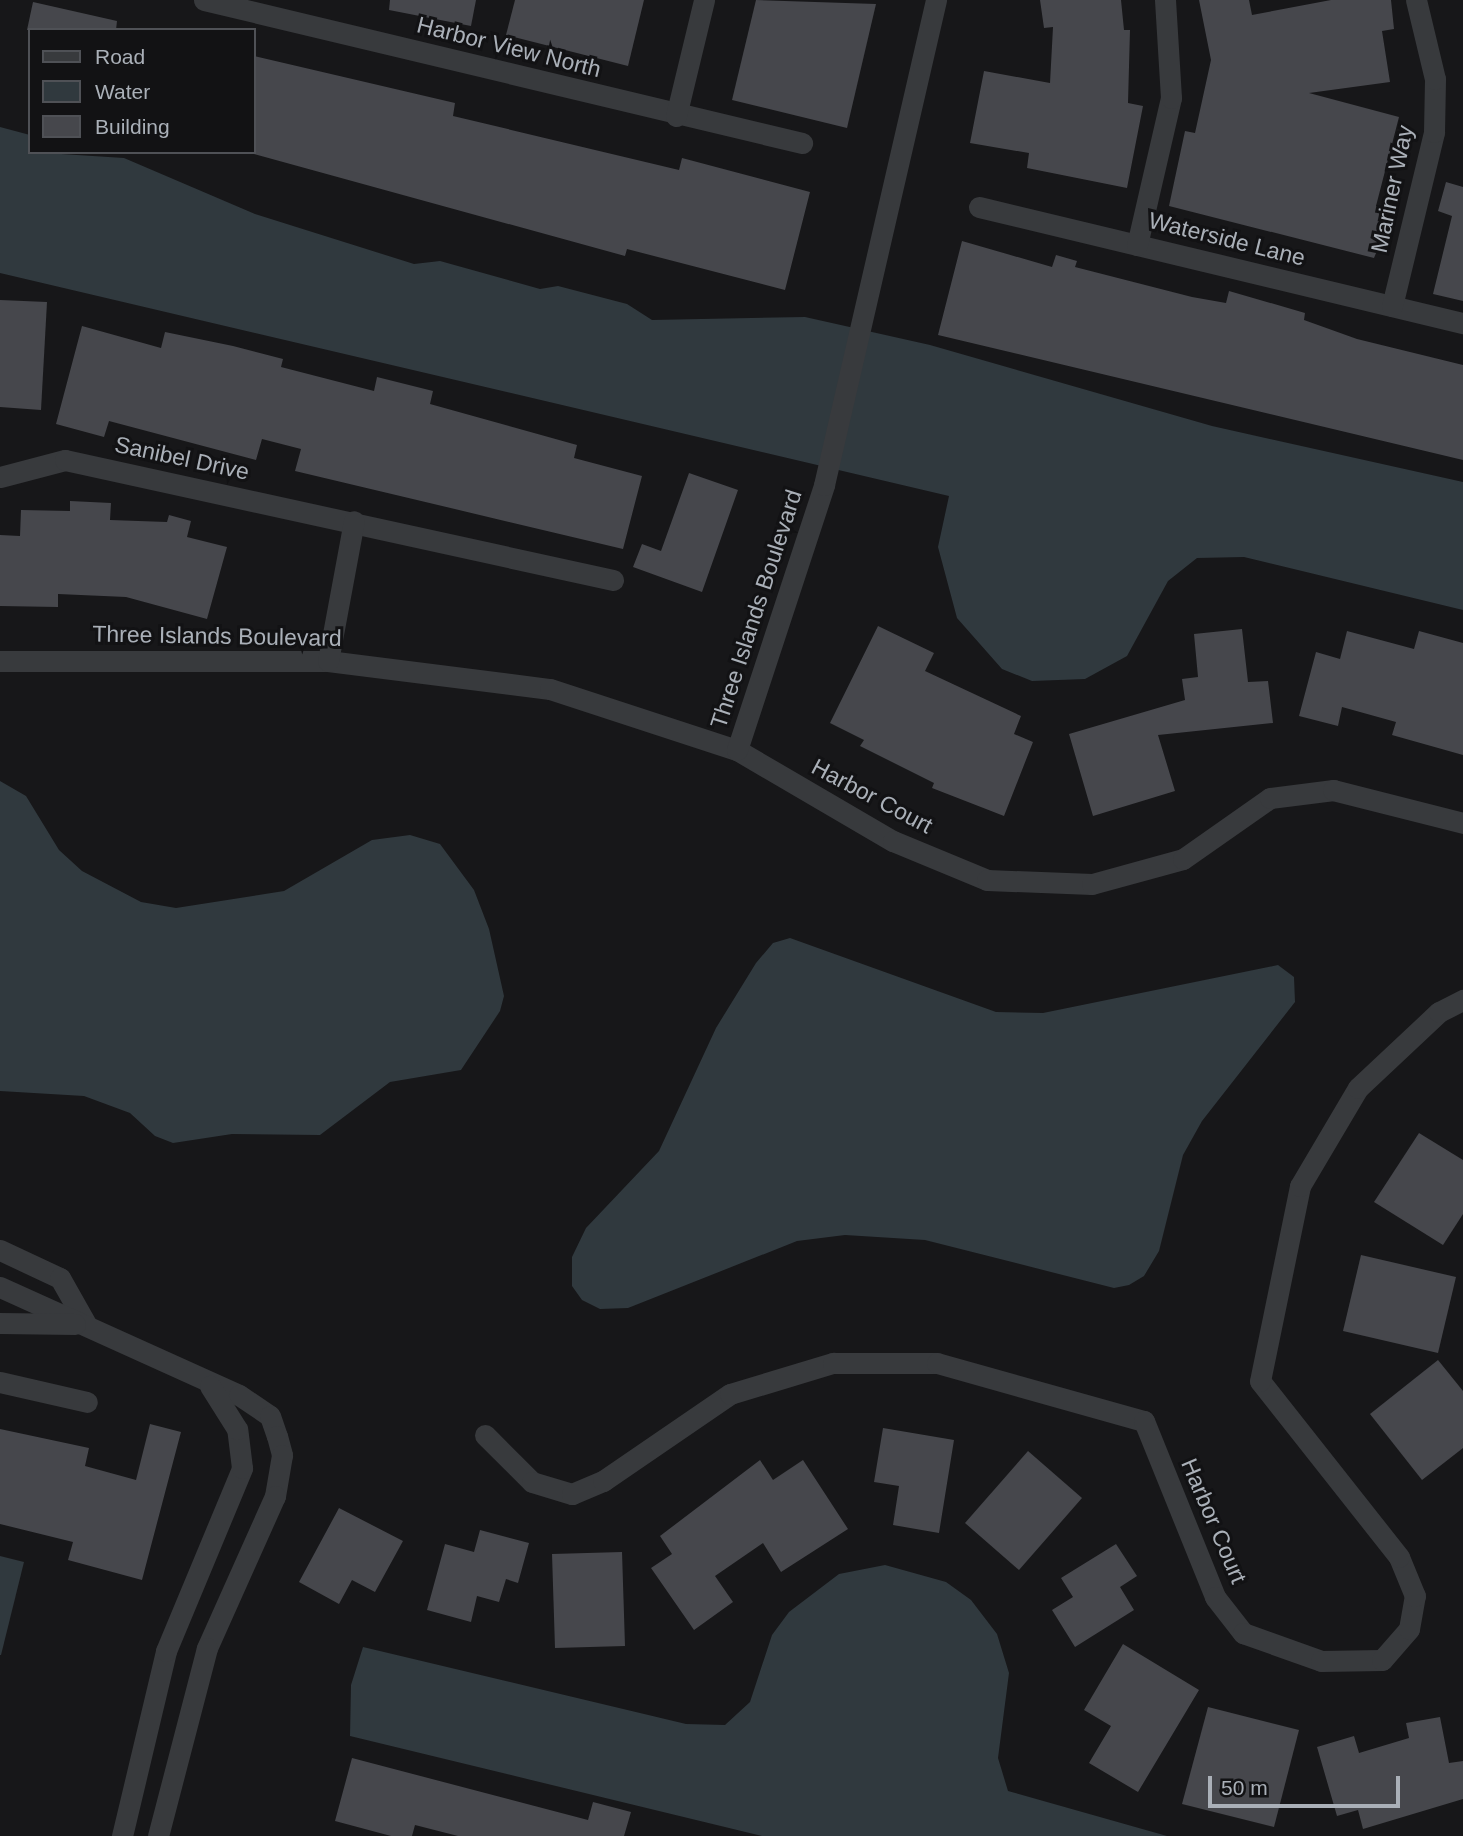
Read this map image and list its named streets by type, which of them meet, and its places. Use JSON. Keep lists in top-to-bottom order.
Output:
{
  "streets": {
    "street": [
      "Harbor View North",
      "Mariner Way",
      "Waterside Lane",
      "Sanibel Drive",
      "Three Islands Boulevard",
      "Harbor Court"
    ]
  },
  "crossings": [
    ["Mariner Way", "Waterside Lane"],
    ["Three Islands Boulevard", "Harbor Court"]
  ],
  "legend": ["Road", "Water", "Building"],
  "scale_bar": "50 m"
}
